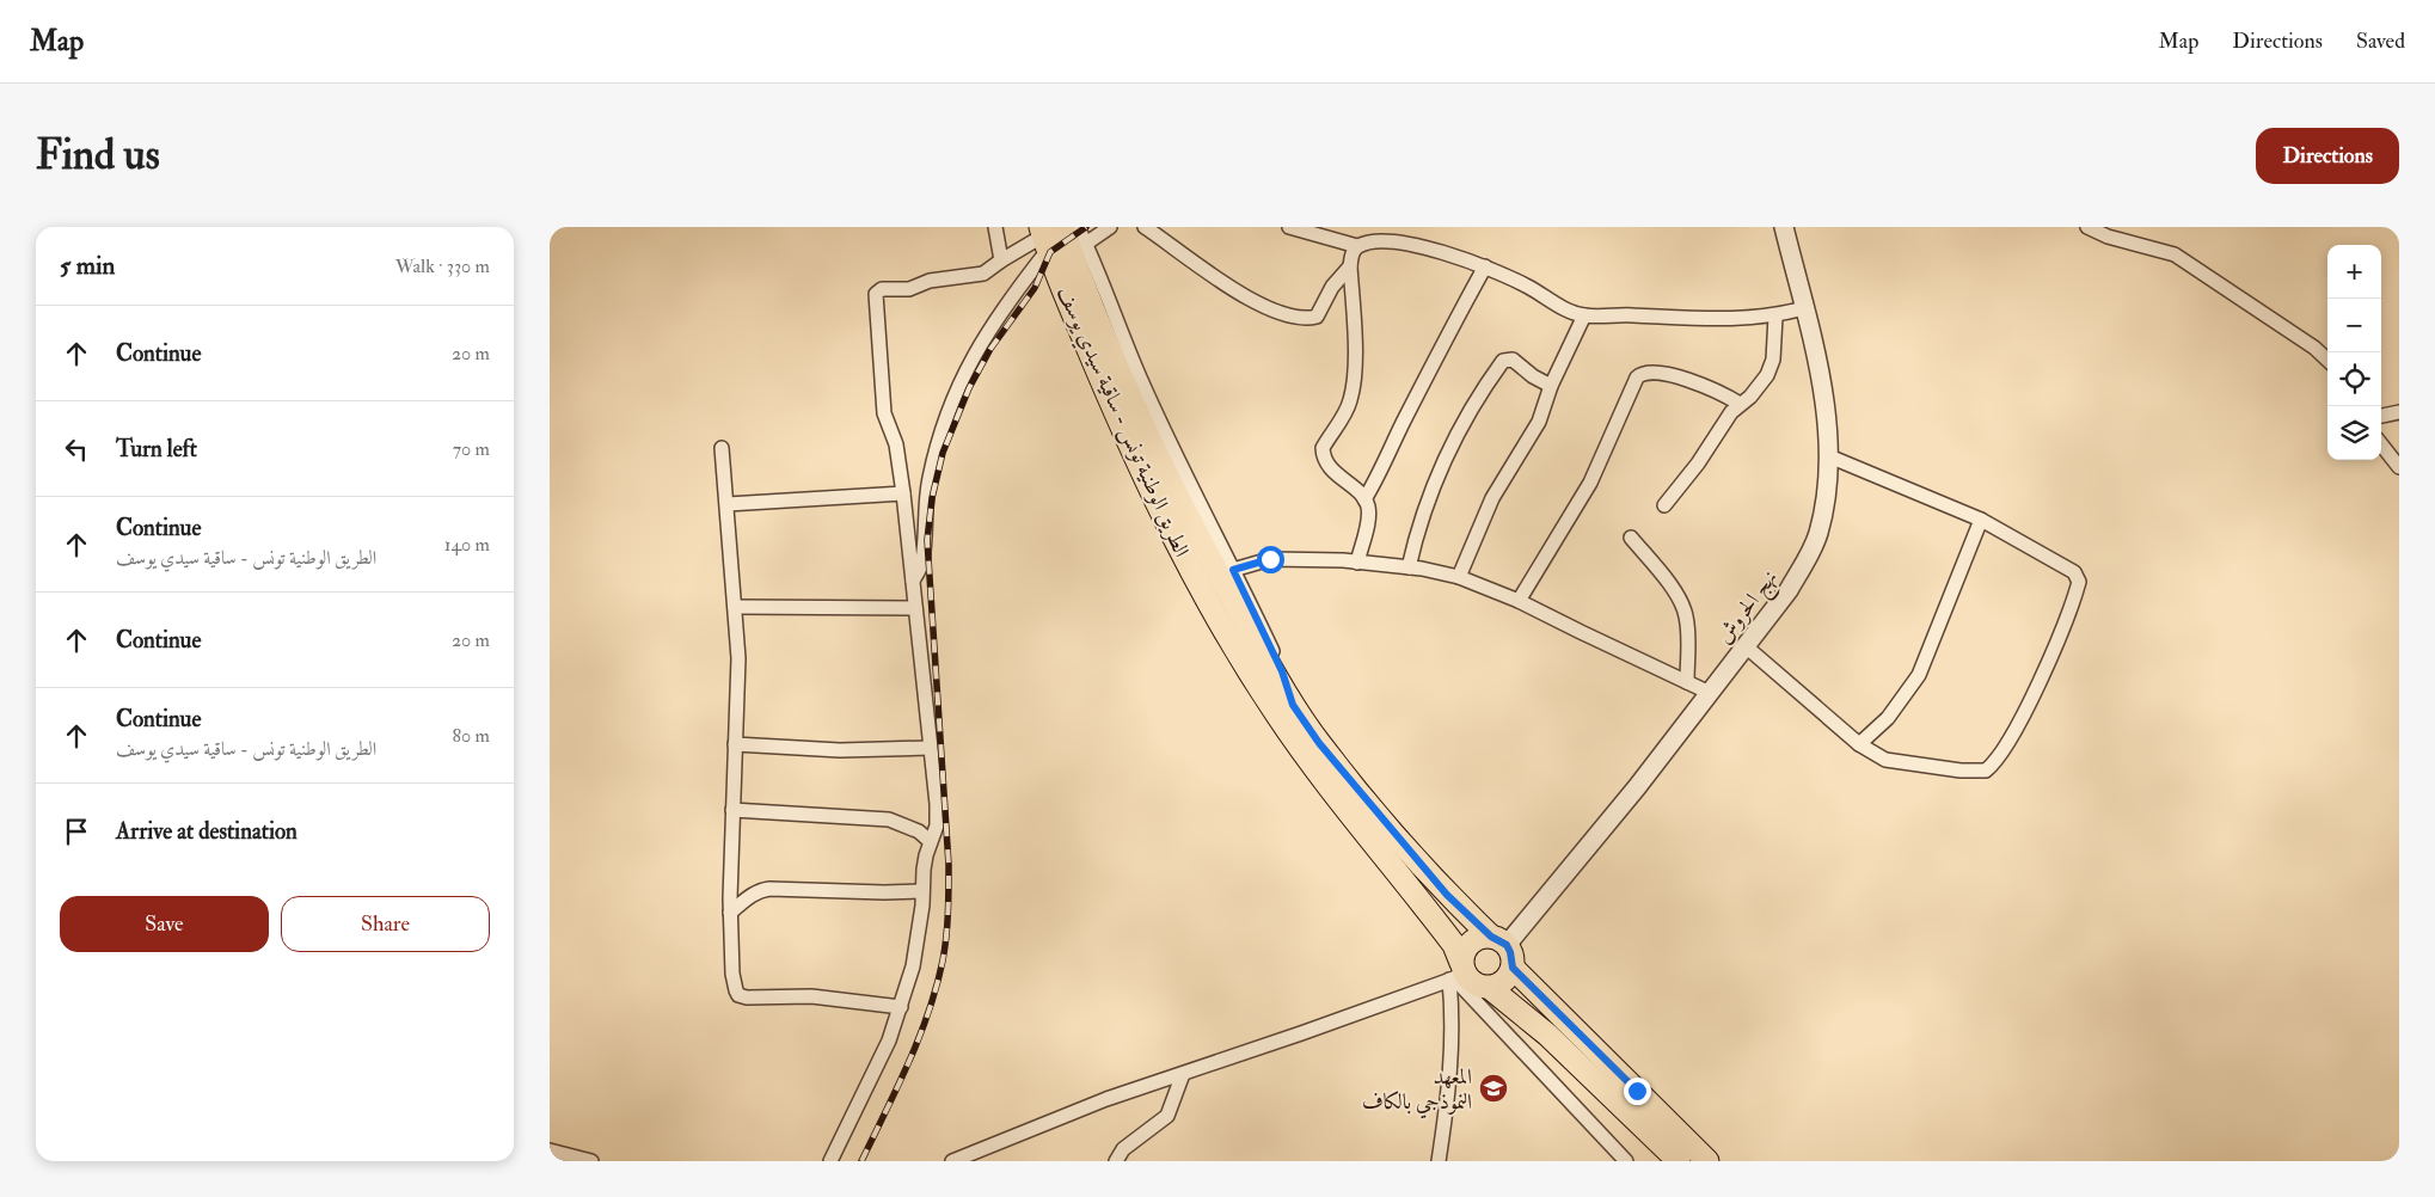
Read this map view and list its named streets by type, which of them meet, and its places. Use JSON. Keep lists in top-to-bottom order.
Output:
{
  "streets": {
    "main road": ["الطريق الوطنية تونس - ساقية سيدي يوسف"],
    "street": ["نهج الحروش"]
  },
  "crossings": [
    ["الطريق الوطنية تونس - ساقية سيدي يوسف", "نهج الحروش"]
  ],
  "places": {
    "school or university": ["المعهد النموذجي بالكاف"]
  },
  "page": {
    "header": "Map",
    "nav": ["Map", "Directions", "Saved"],
    "buttons": [
      "Directions",
      ["Save", "Share"]
    ],
    "title": "Find us",
    "heading": ["5 min", "Walk · 330 m"],
    "map_buttons": ["+", "−"],
    "list": [
      ["Continue", "20 m"],
      ["Turn left", "70 m"],
      ["Continue", "الطريق الوطنية تونس - ساقية سيدي يوسف", "140 m"],
      ["Continue", "20 m"],
      ["Continue", "الطريق الوطنية تونس - ساقية سيدي يوسف", "80 m"],
      "Arrive at destination"
    ]
  }
}
